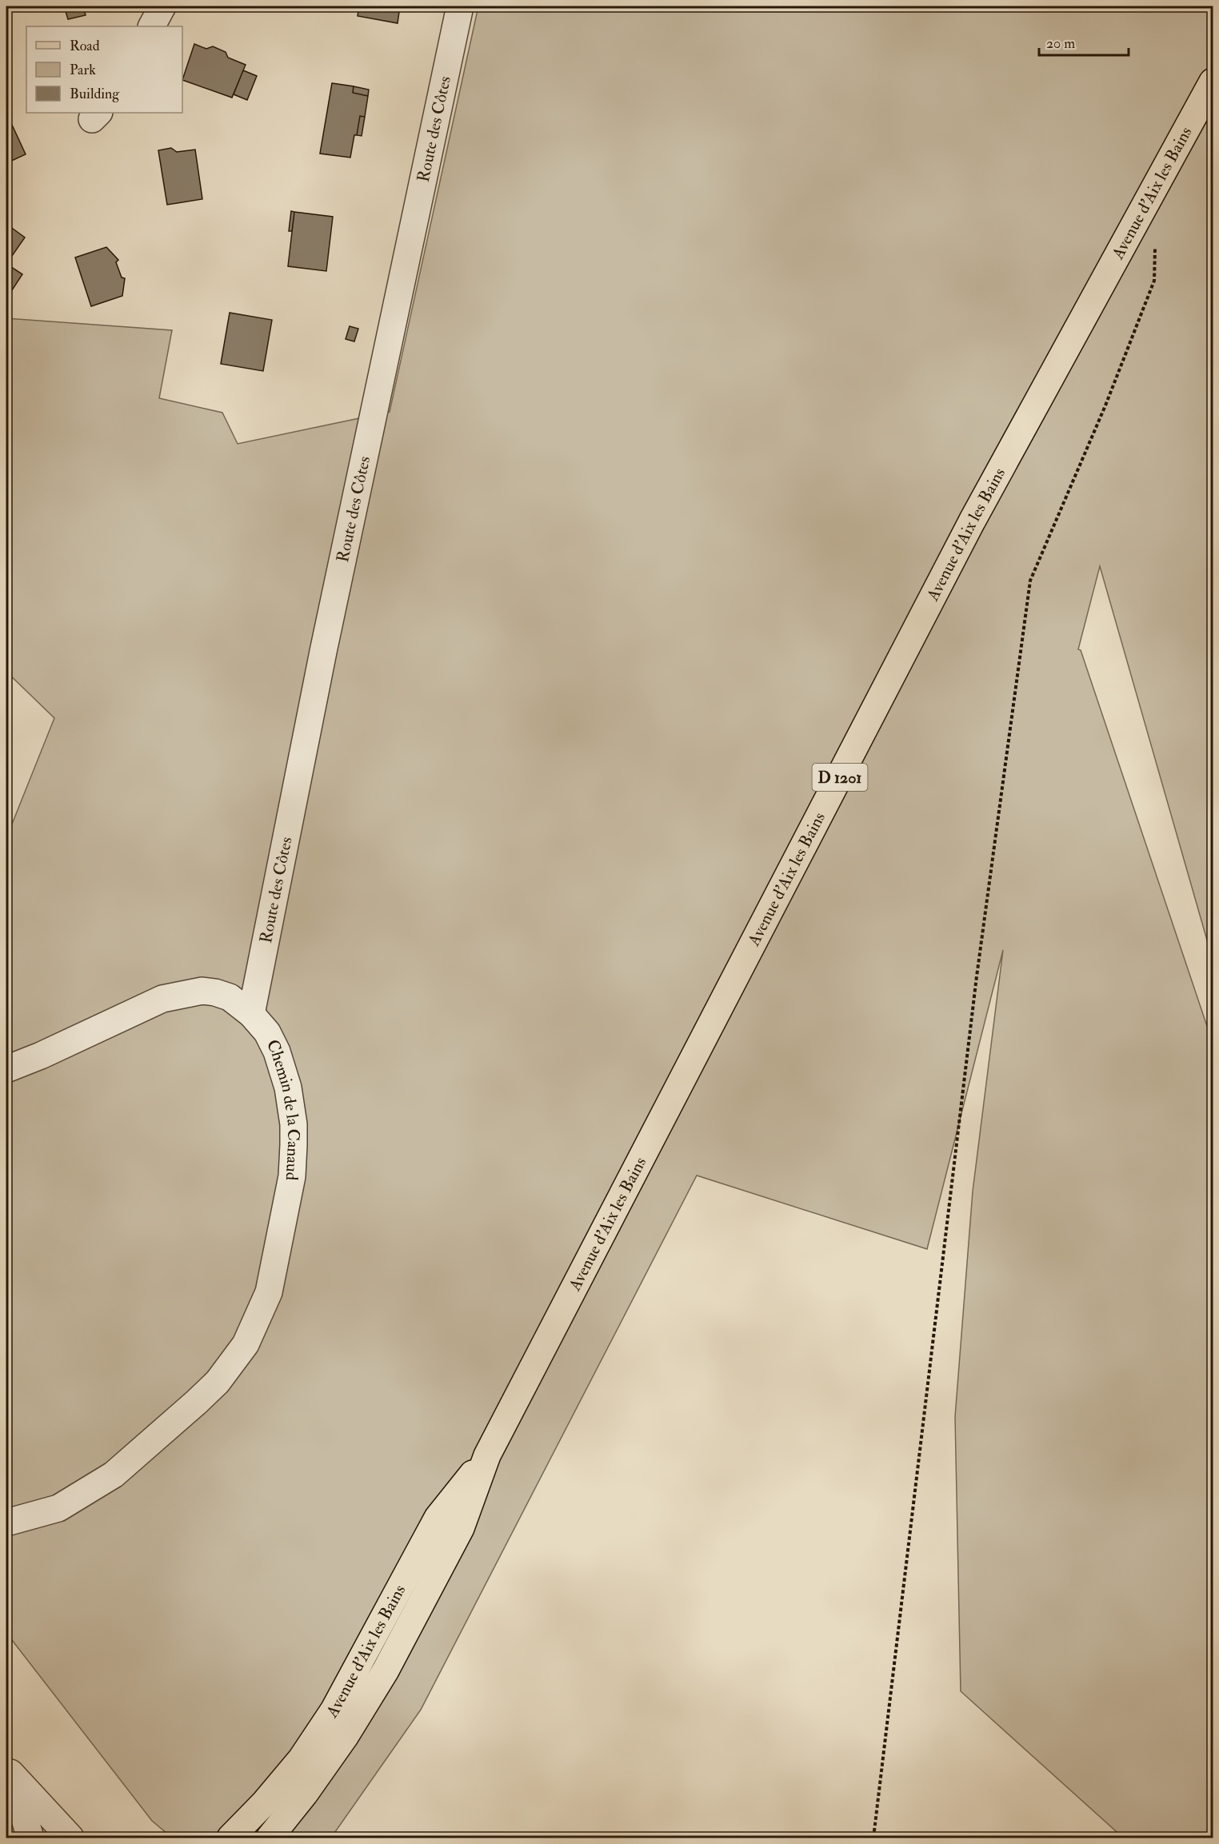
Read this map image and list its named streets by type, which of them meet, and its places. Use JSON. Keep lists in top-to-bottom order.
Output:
{
  "streets": {
    "main road": ["Avenue d'Aix les Bains", "D 1201"],
    "street": ["Route des Côtes", "Chemin de la Canaud"]
  },
  "crossings": [
    ["Route des Côtes", "Chemin de la Canaud"]
  ],
  "legend": ["Road", "Park", "Building"],
  "scale_bar": "20 m"
}
